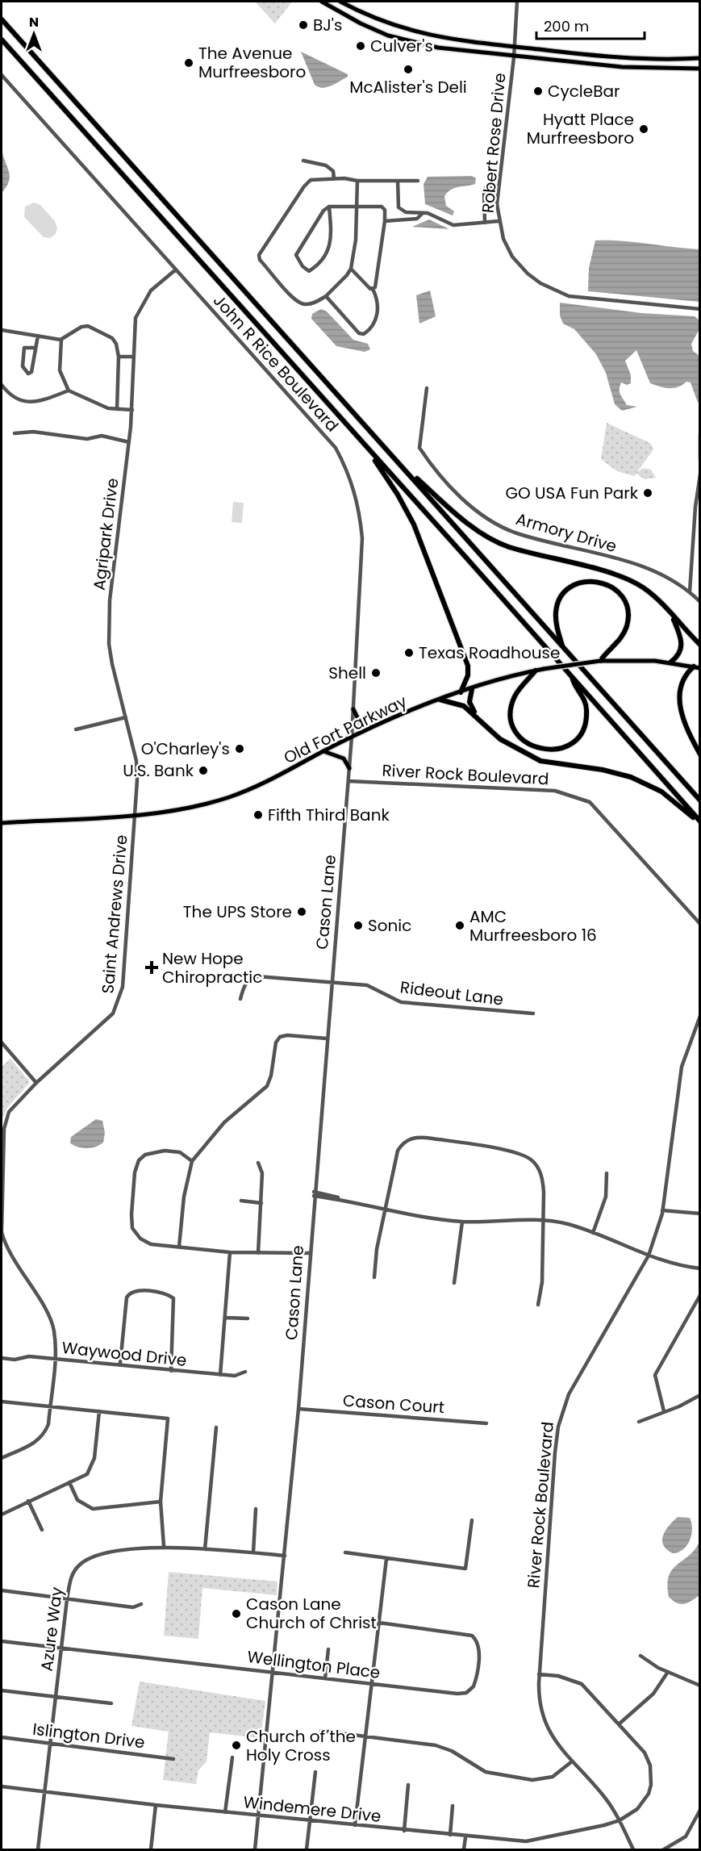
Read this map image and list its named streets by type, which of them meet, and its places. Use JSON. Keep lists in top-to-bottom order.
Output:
{
  "streets": {
    "main road": ["Old Fort Parkway"],
    "street": [
      "Robert Rose Drive",
      "John R Rice Boulevard",
      "Armory Drive",
      "Agripark Drive",
      "River Rock Boulevard",
      "Cason Lane",
      "Saint Andrews Drive",
      "Rideout Lane",
      "Waywood Drive",
      "Cason Court",
      "Azure Way",
      "Wellington Place",
      "Islington Drive",
      "Windemere Drive"
    ]
  },
  "crossings": [
    ["John R Rice Boulevard", "Agripark Drive"],
    ["John R Rice Boulevard", "Old Fort Parkway"],
    ["John R Rice Boulevard", "Cason Lane"],
    ["Agripark Drive", "Old Fort Parkway"],
    ["Agripark Drive", "Saint Andrews Drive"],
    ["Old Fort Parkway", "Cason Lane"],
    ["Old Fort Parkway", "Saint Andrews Drive"],
    ["River Rock Boulevard", "Cason Lane"],
    ["River Rock Boulevard", "Windemere Drive"],
    ["Cason Lane", "Rideout Lane"],
    ["Cason Lane", "Cason Court"],
    ["Cason Lane", "Azure Way"],
    ["Cason Lane", "Wellington Place"],
    ["Cason Lane", "Windemere Drive"],
    ["Saint Andrews Drive", "Waywood Drive"],
    ["Azure Way", "Wellington Place"],
    ["Azure Way", "Islington Drive"],
    ["Azure Way", "Windemere Drive"]
  ],
  "places": {
    "other": [
      "BJ's",
      "Culver's",
      "The Avenue Murfreesboro",
      "McAlister's Deli",
      "CycleBar",
      "Hyatt Place Murfreesboro",
      "GO USA Fun Park",
      "Texas Roadhouse",
      "Shell",
      "O'Charley's",
      "U.S. Bank",
      "Fifth Third Bank",
      "The UPS Store",
      "Sonic",
      "AMC Murfreesboro 16",
      "Cason Lane Church of Christ",
      "Church of the Holy Cross"
    ],
    "health": ["New Hope Chiropractic"]
  },
  "scale_bar": "200 m",
  "north": "top"
}
